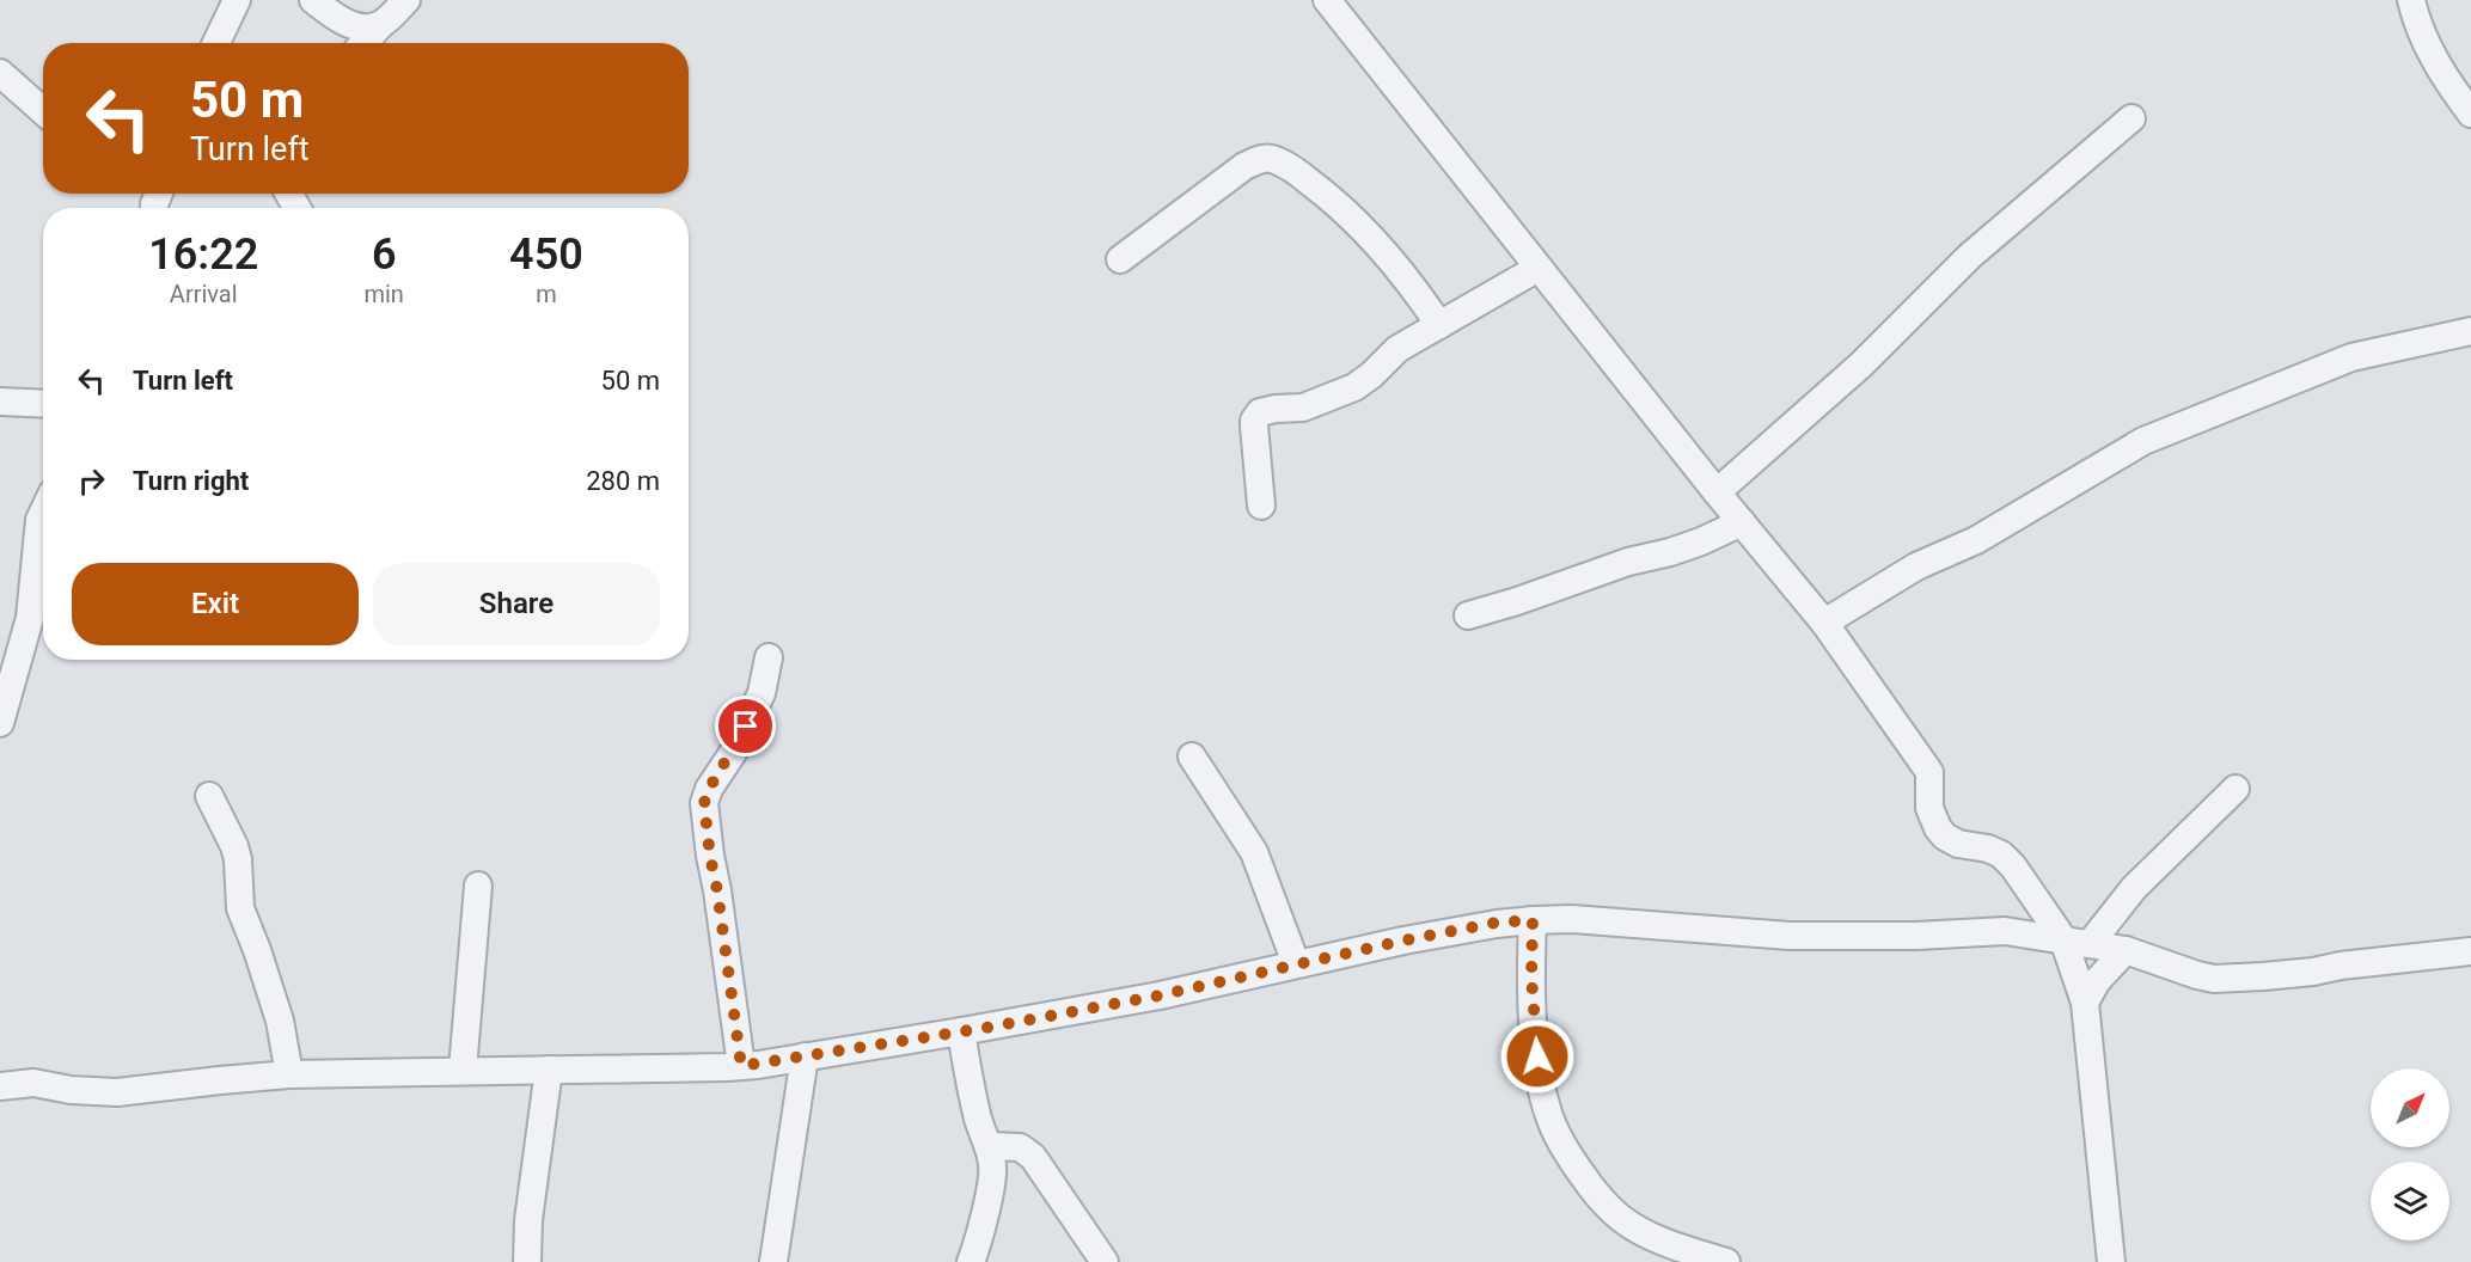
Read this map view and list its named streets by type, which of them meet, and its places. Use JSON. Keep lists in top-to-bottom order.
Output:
{
  "north": "top right",
  "page": {
    "turn": ["50 m", "Turn left"],
    "eta": [
      "16:22",
      "Arrival",
      "6",
      "min",
      "450",
      "m"
    ],
    "list": [
      {
        "name": "Turn left",
        "value": "50 m"
      },
      {
        "name": "Turn right",
        "value": "280 m"
      }
    ],
    "buttons": ["Exit", "Share"]
  }
}
